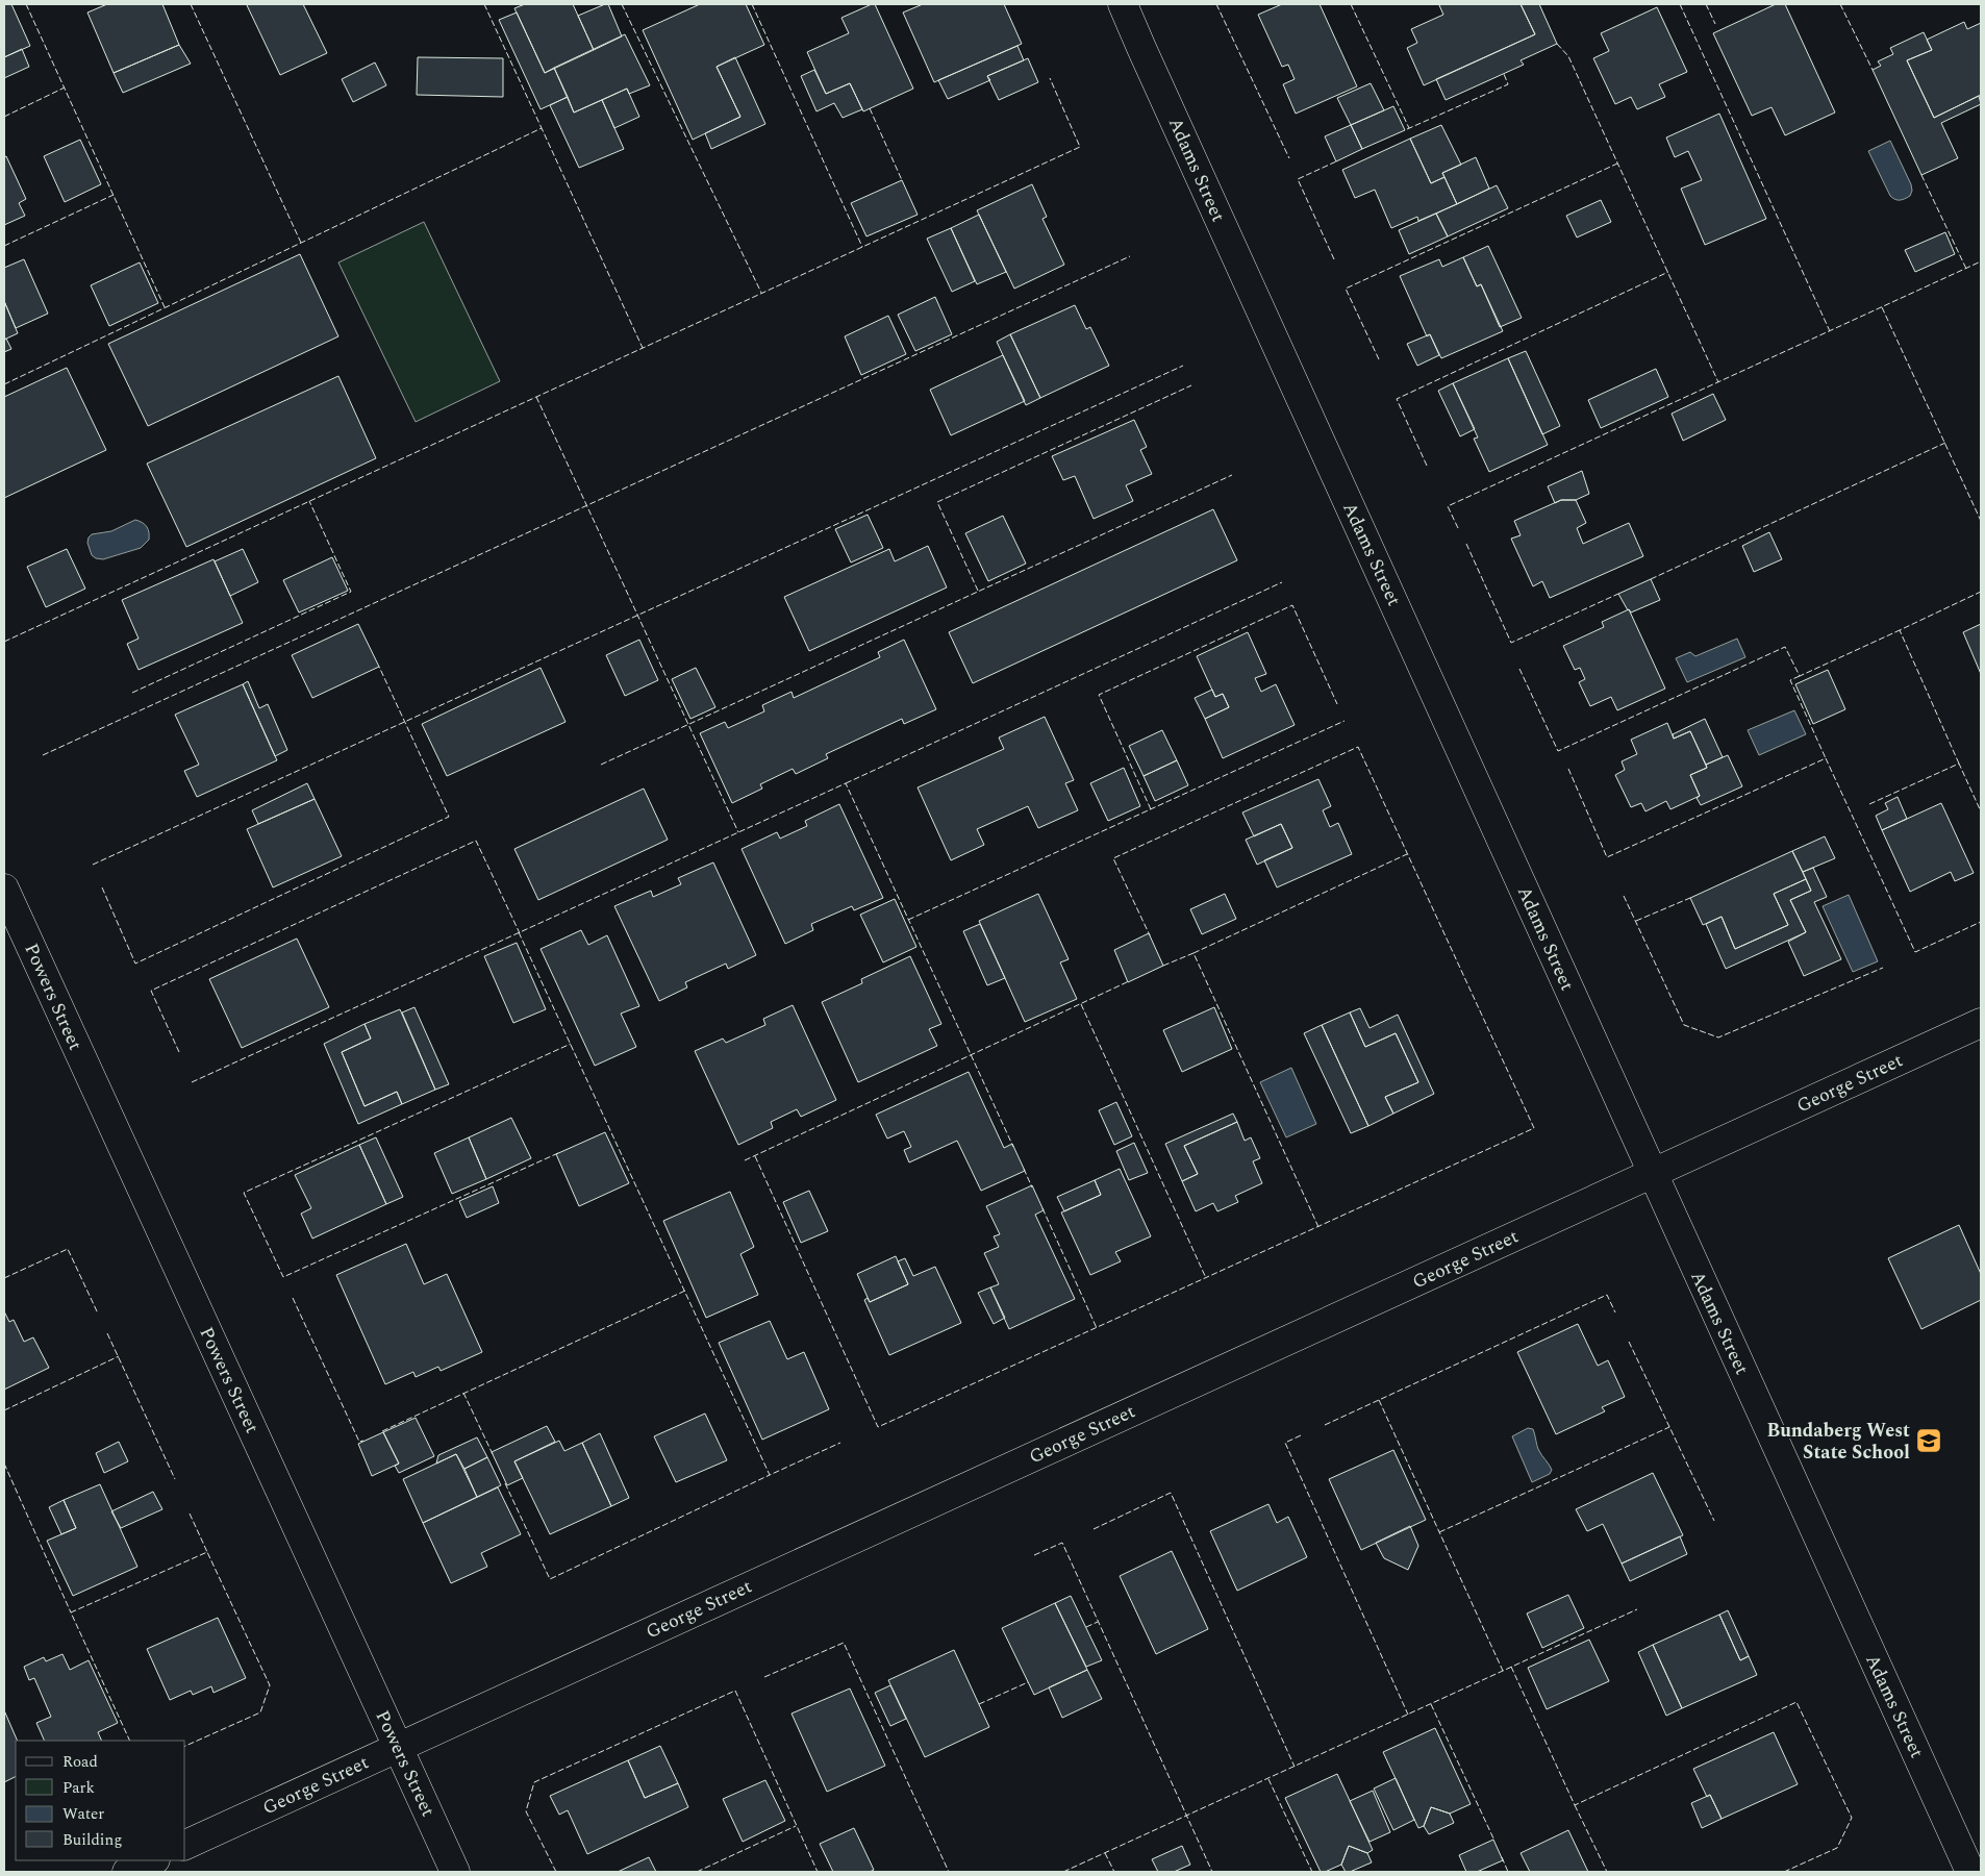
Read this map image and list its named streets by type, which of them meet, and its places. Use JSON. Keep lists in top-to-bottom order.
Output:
{
  "streets": {
    "street": ["Adams Street", "Powers Street", "George Street"]
  },
  "crossings": [
    ["Adams Street", "George Street"],
    ["Powers Street", "George Street"]
  ],
  "places": {
    "school or university": ["Bundaberg West State School"]
  },
  "legend": [
    "Road",
    "Park",
    "Water",
    "Building"
  ]
}
